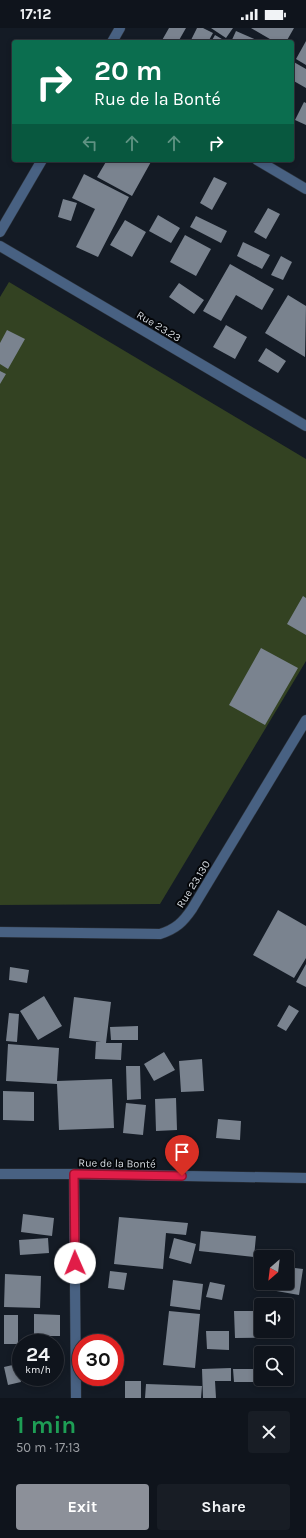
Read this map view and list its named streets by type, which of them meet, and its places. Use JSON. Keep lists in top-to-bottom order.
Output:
{
  "streets": {
    "street": ["Rue 23.23", "Rue 23.130", "Rue de la Bonté"]
  },
  "north": "bottom left",
  "page": {
    "status": "17:12",
    "turn": ["20 m", "Rue de la Bonté"],
    "speed": "24 km/h",
    "limit": "30",
    "heading": ["1 min", "50 m · 17:13"],
    "buttons": ["Exit", "Share"]
  }
}
